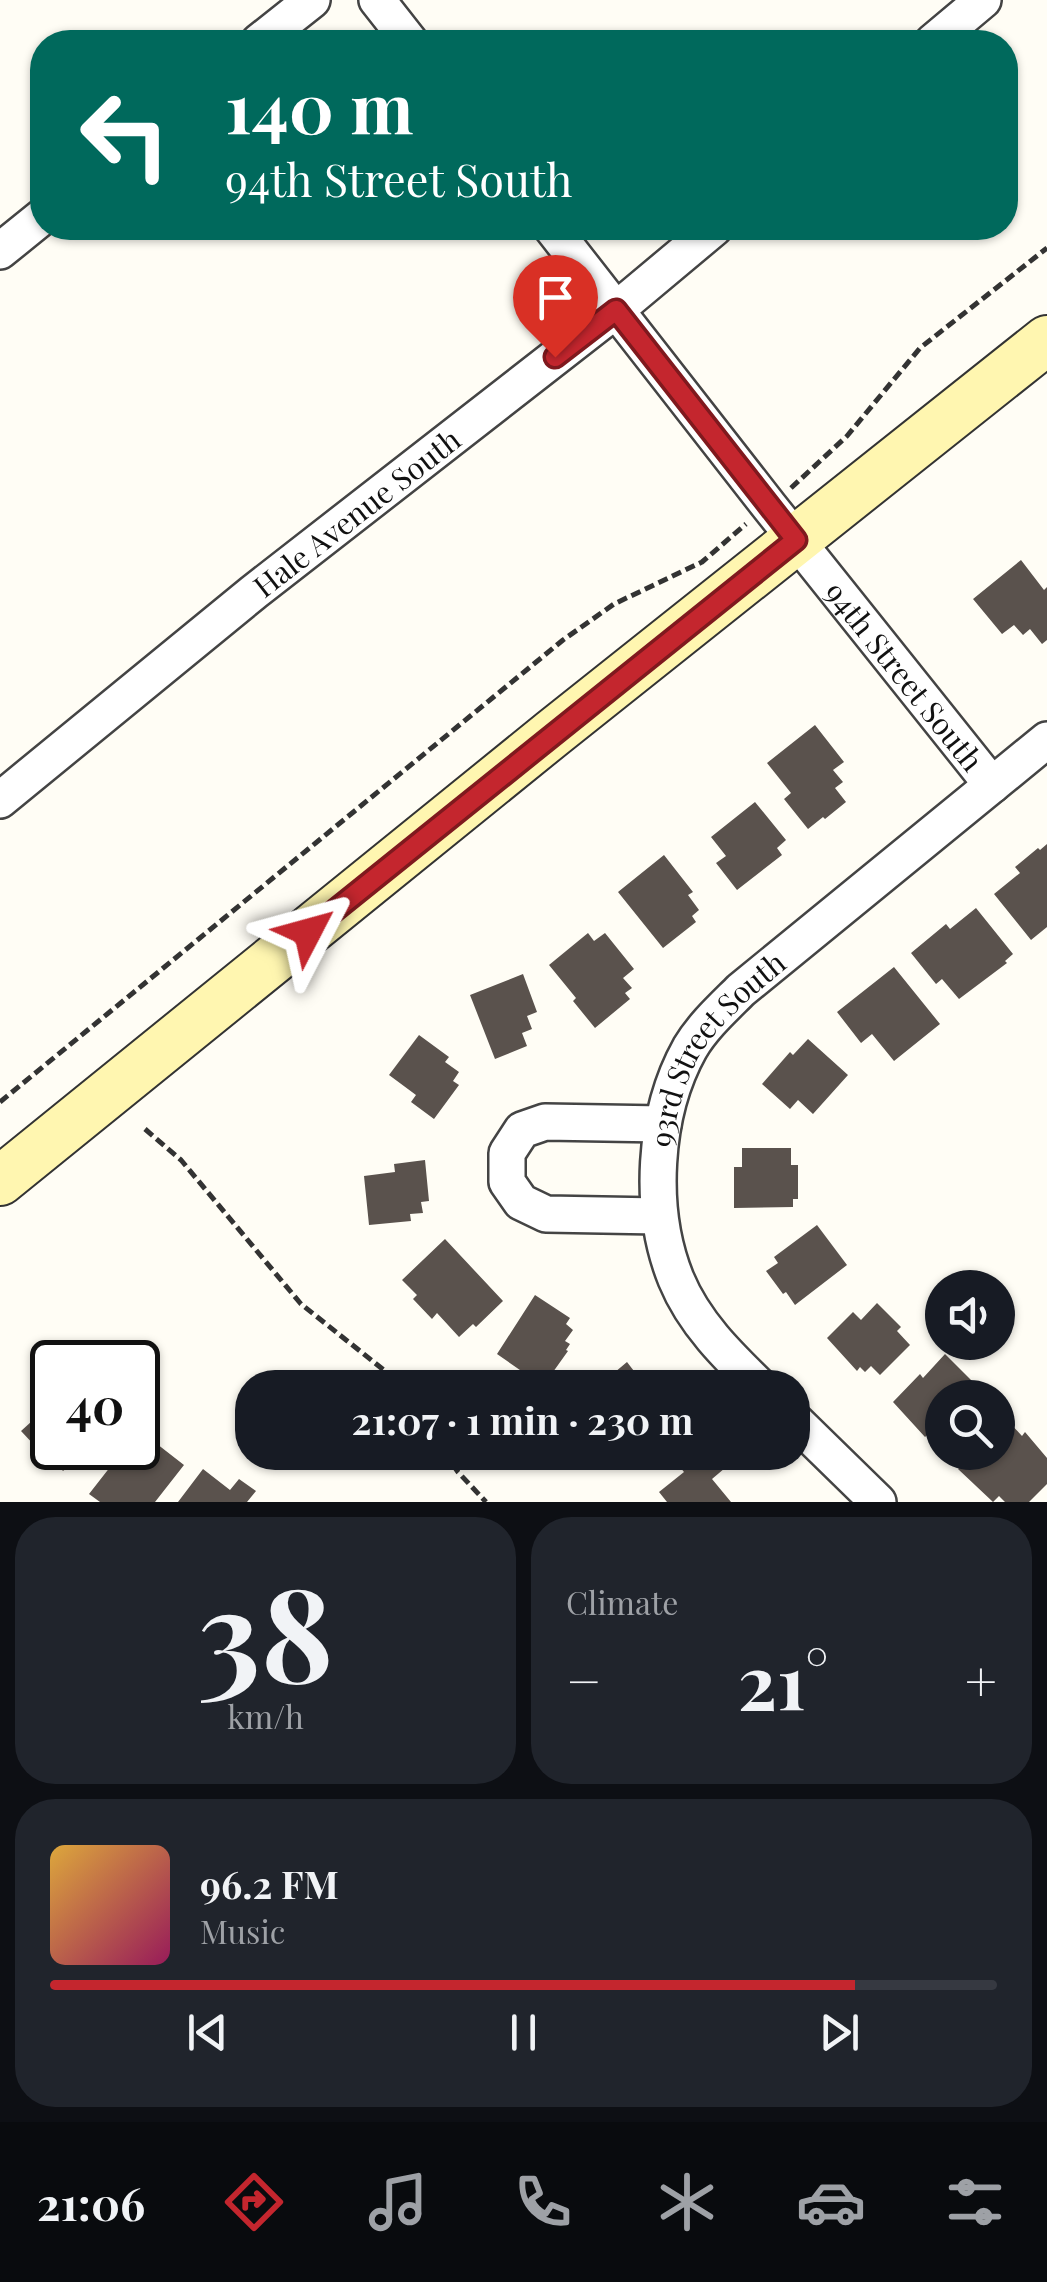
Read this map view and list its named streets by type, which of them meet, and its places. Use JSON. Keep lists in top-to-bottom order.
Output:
{
  "streets": {
    "street": ["Hale Avenue South", "94th Street South", "93rd Street South"]
  },
  "crossings": [
    ["Hale Avenue South", "94th Street South"],
    ["94th Street South", "93rd Street South"]
  ],
  "page": {
    "turn": ["140 m", "94th Street South"],
    "limit": "40",
    "trip": "21:07 · 1 min · 230 m",
    "tile": [
      ["38", "km/h"],
      "Climate"
    ],
    "heat": ["−", "21°", "+"],
    "song": ["96.2 FM", "Music"],
    "tabs": "21:06"
  }
}
